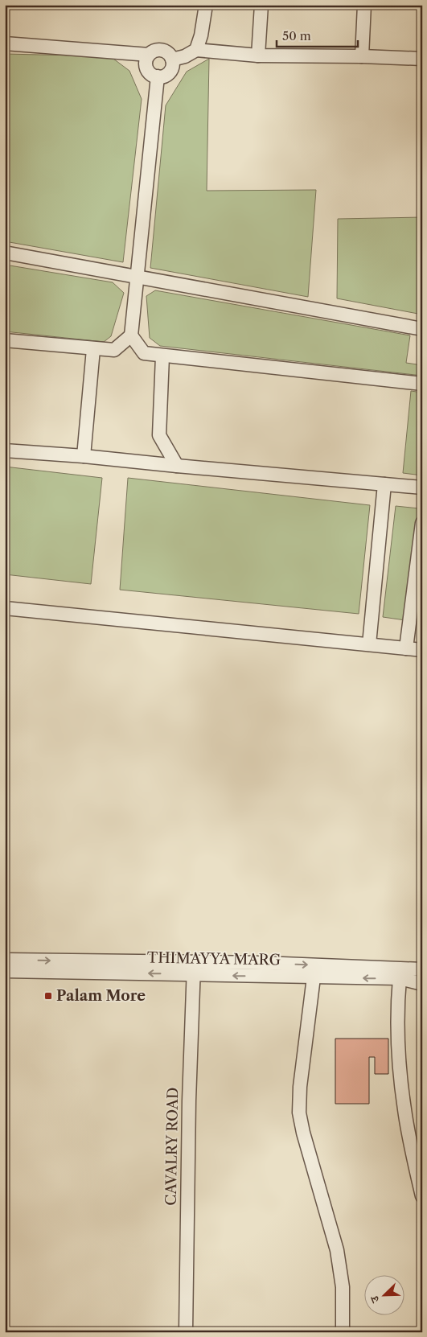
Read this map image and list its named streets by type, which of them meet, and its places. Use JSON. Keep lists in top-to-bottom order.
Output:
{
  "streets": {
    "street": ["THIMAYYA MARG", "CAVALRY ROAD"]
  },
  "crossings": [
    ["THIMAYYA MARG", "CAVALRY ROAD"]
  ],
  "places": {
    "transit": ["Palam More"]
  },
  "scale_bar": "50 m",
  "north": "bottom left"
}
